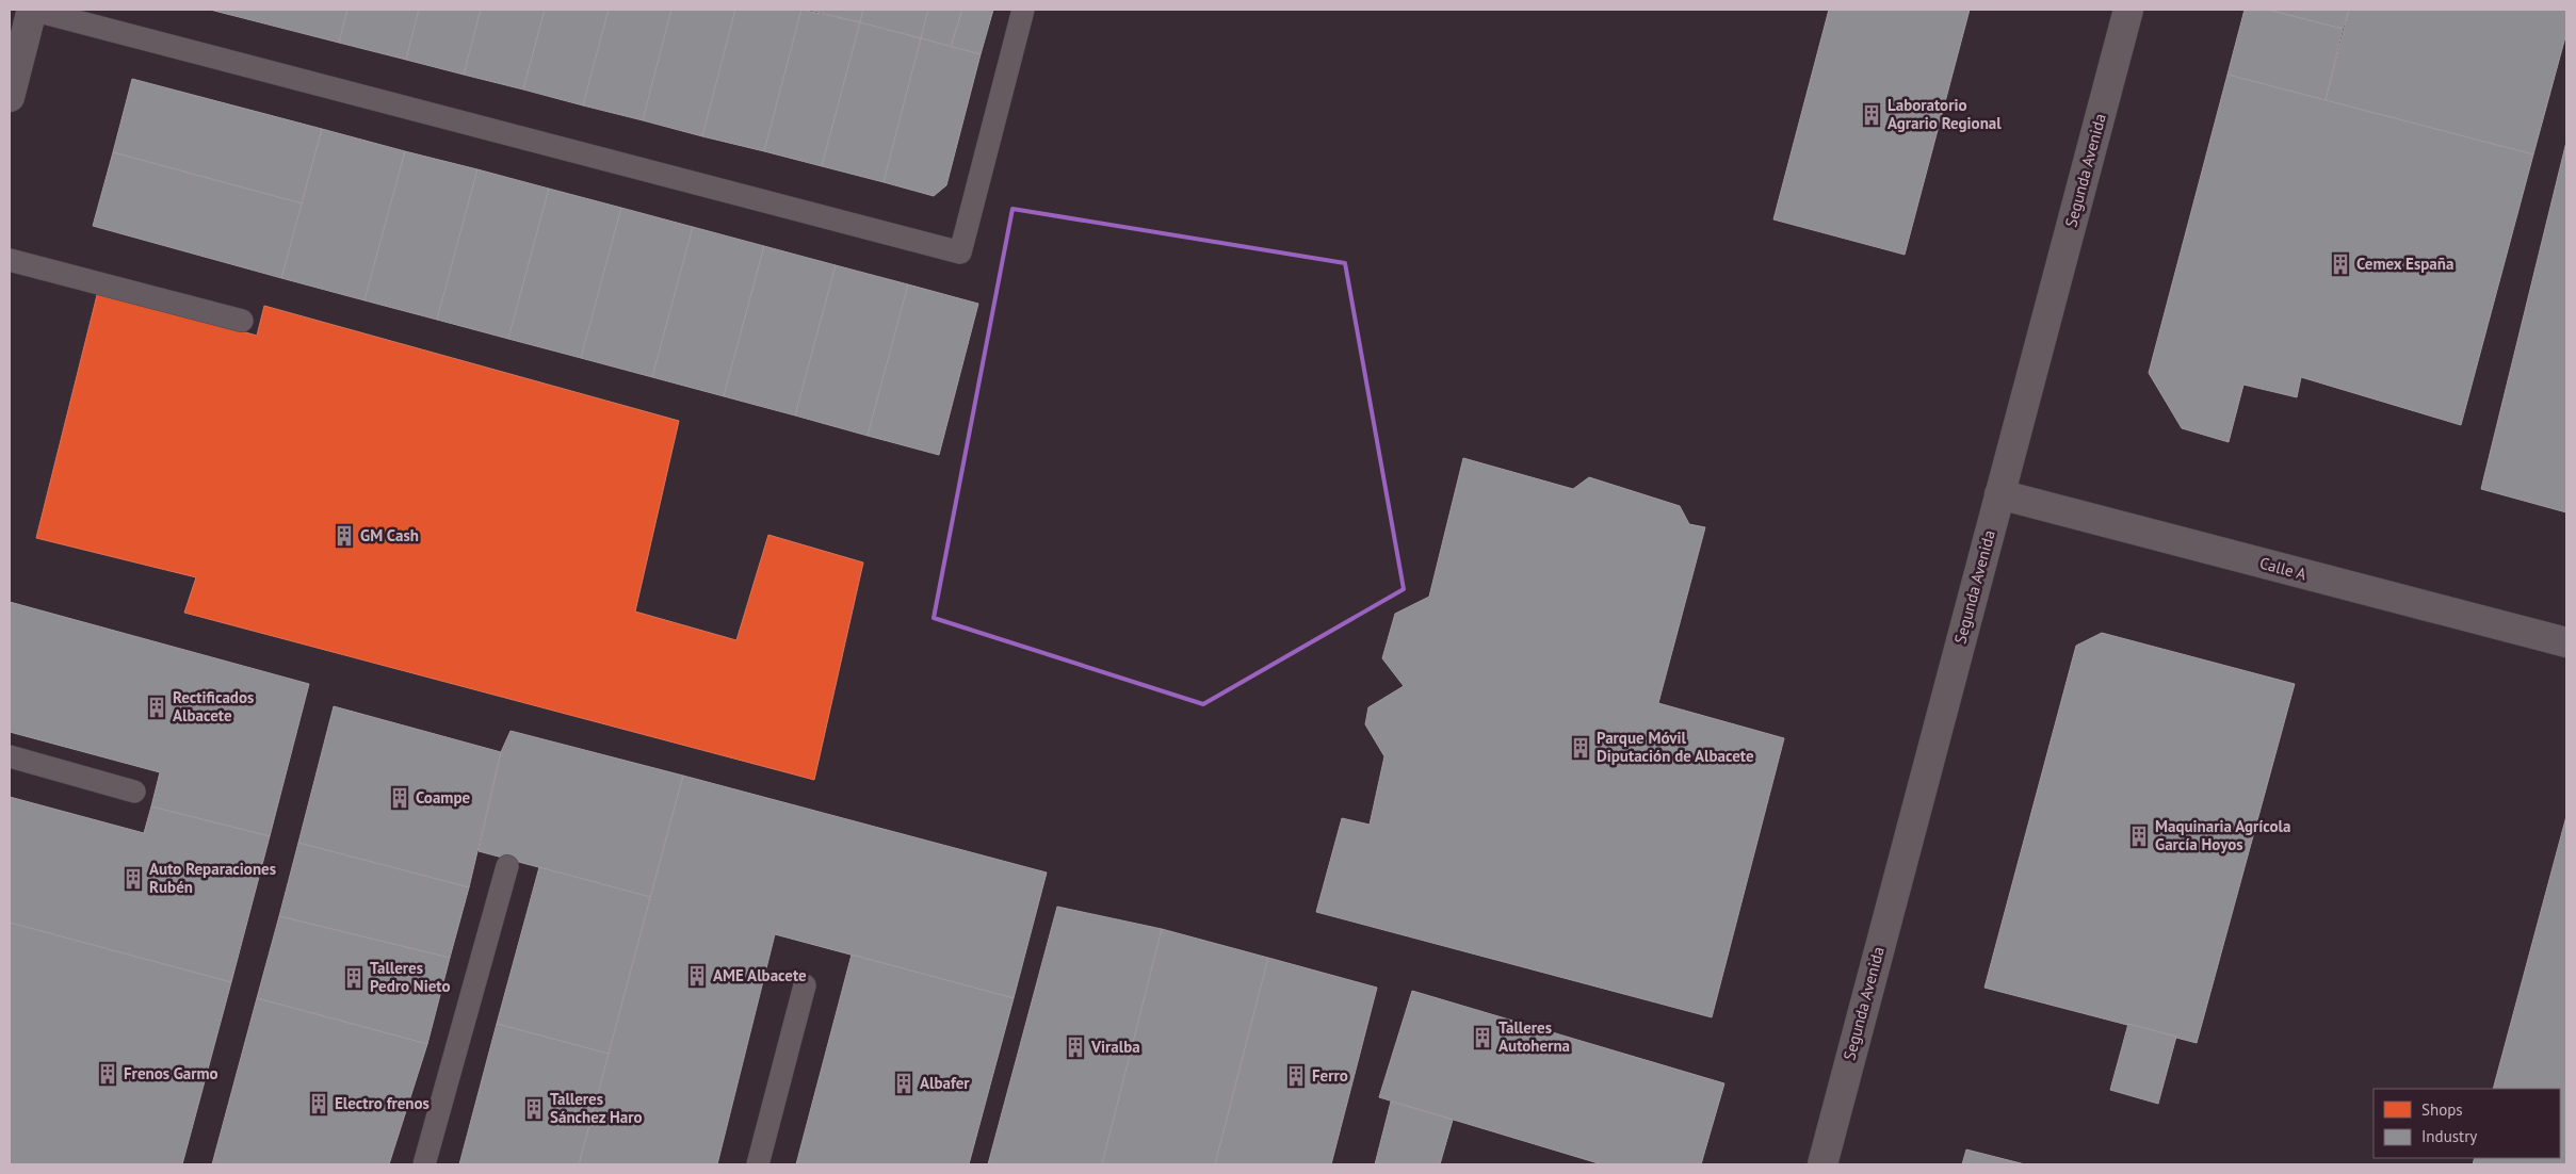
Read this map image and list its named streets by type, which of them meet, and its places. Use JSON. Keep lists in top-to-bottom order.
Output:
{
  "streets": {
    "street": ["Segunda Avenida", "Calle A"]
  },
  "crossings": [
    ["Segunda Avenida", "Calle A"]
  ],
  "places": {
    "building": [
      "Laboratorio Agrario Regional",
      "Cemex España",
      "GM Cash",
      "Rectificados Albacete",
      "Parque Móvil Diputación de Albacete",
      "Coampe",
      "Maquinaria Agrícola García Hoyos",
      "Auto Reparaciones Rubén",
      "AME Albacete",
      "Talleres Pedro Nieto",
      "Talleres Autoherna",
      "Viralba",
      "Frenos Garmo",
      "Ferro",
      "Albafer",
      "Electro frenos",
      "Talleres Sánchez Haro"
    ]
  },
  "legend": ["Shops", "Industry"]
}
